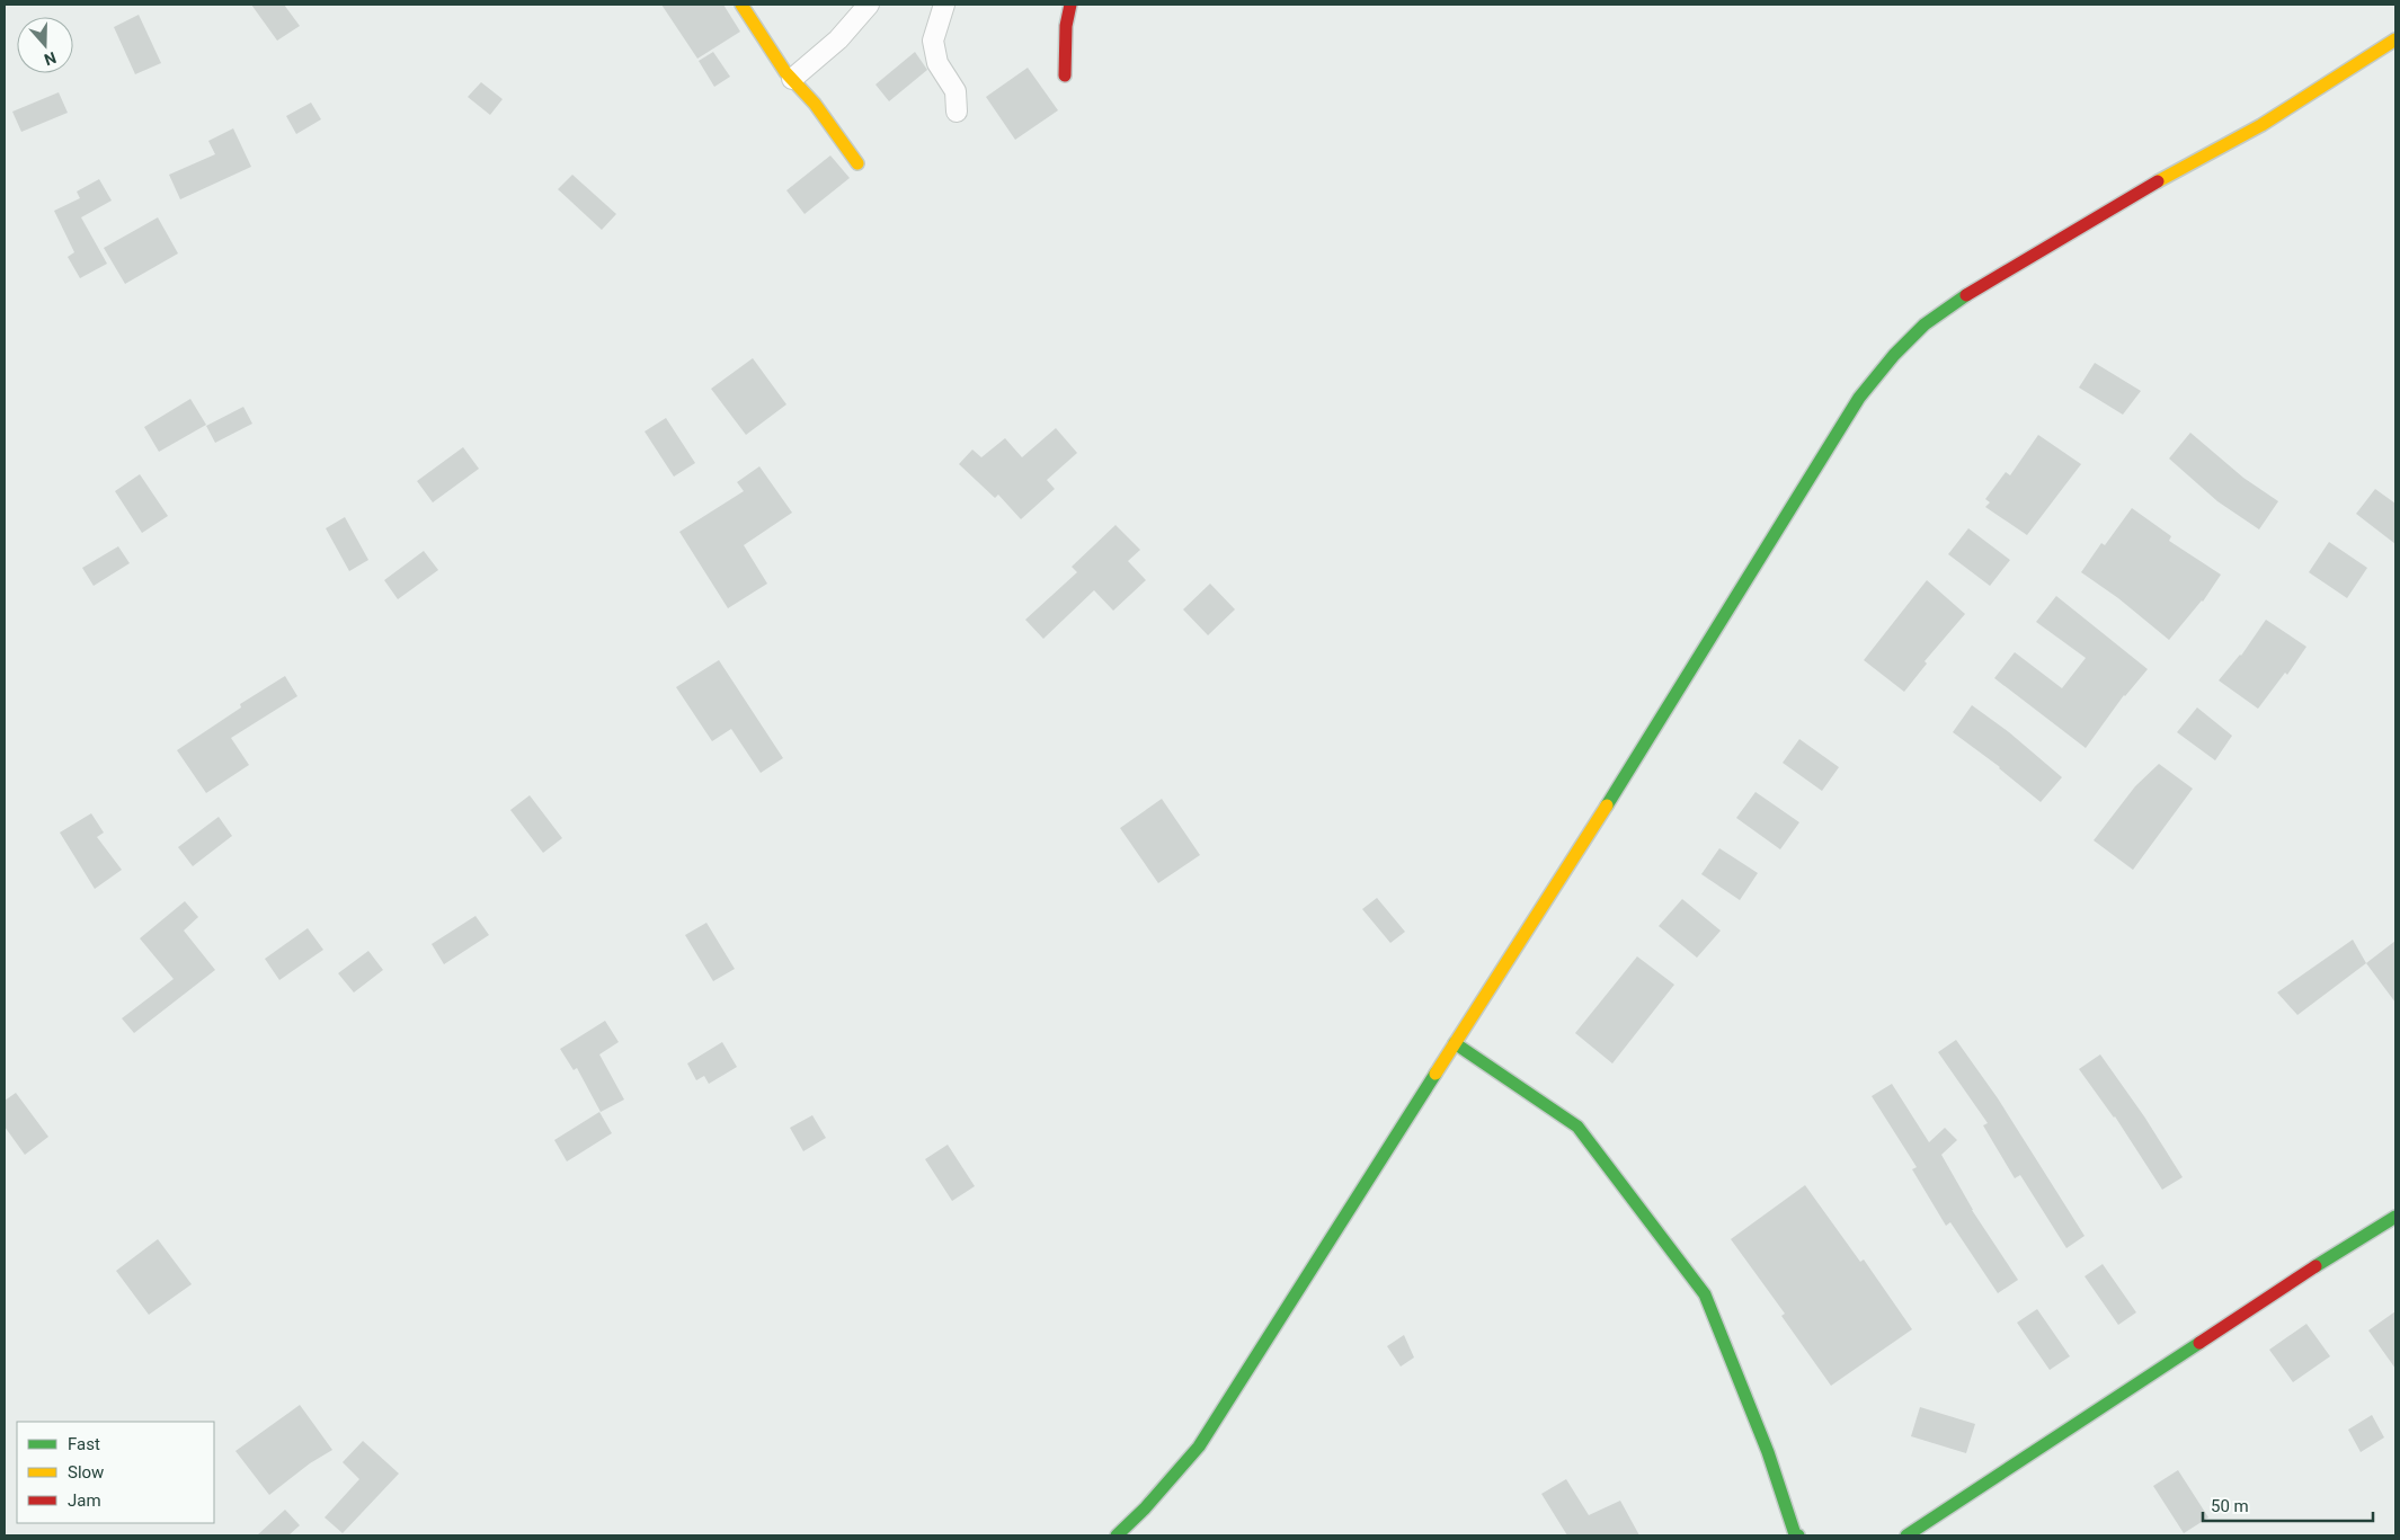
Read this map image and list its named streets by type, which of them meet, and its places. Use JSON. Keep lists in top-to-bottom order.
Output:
{
  "legend": ["Fast", "Slow", "Jam"],
  "scale_bar": "50 m",
  "north": "bottom"
}
